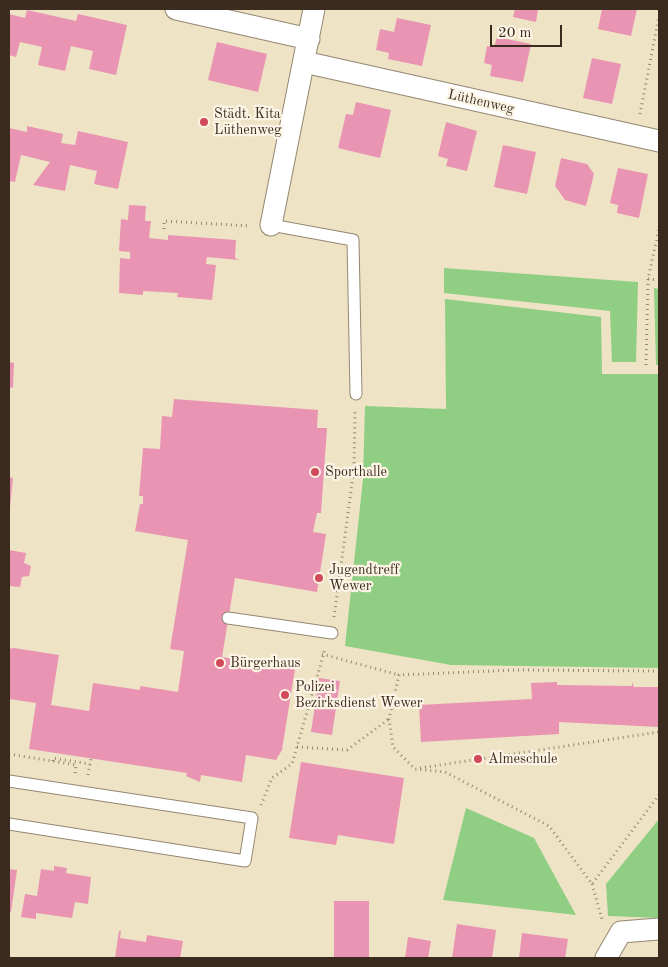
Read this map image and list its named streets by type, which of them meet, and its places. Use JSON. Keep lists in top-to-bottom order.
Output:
{
  "streets": {
    "street": ["Lüthenweg"]
  },
  "places": [
    "Städt. Kita Lüthenweg",
    "Sporthalle",
    "Jugendtreff Wewer",
    "Bürgerhaus",
    "Polizei Bezirksdienst Wewer",
    "Almeschule"
  ],
  "scale_bar": "20 m"
}
